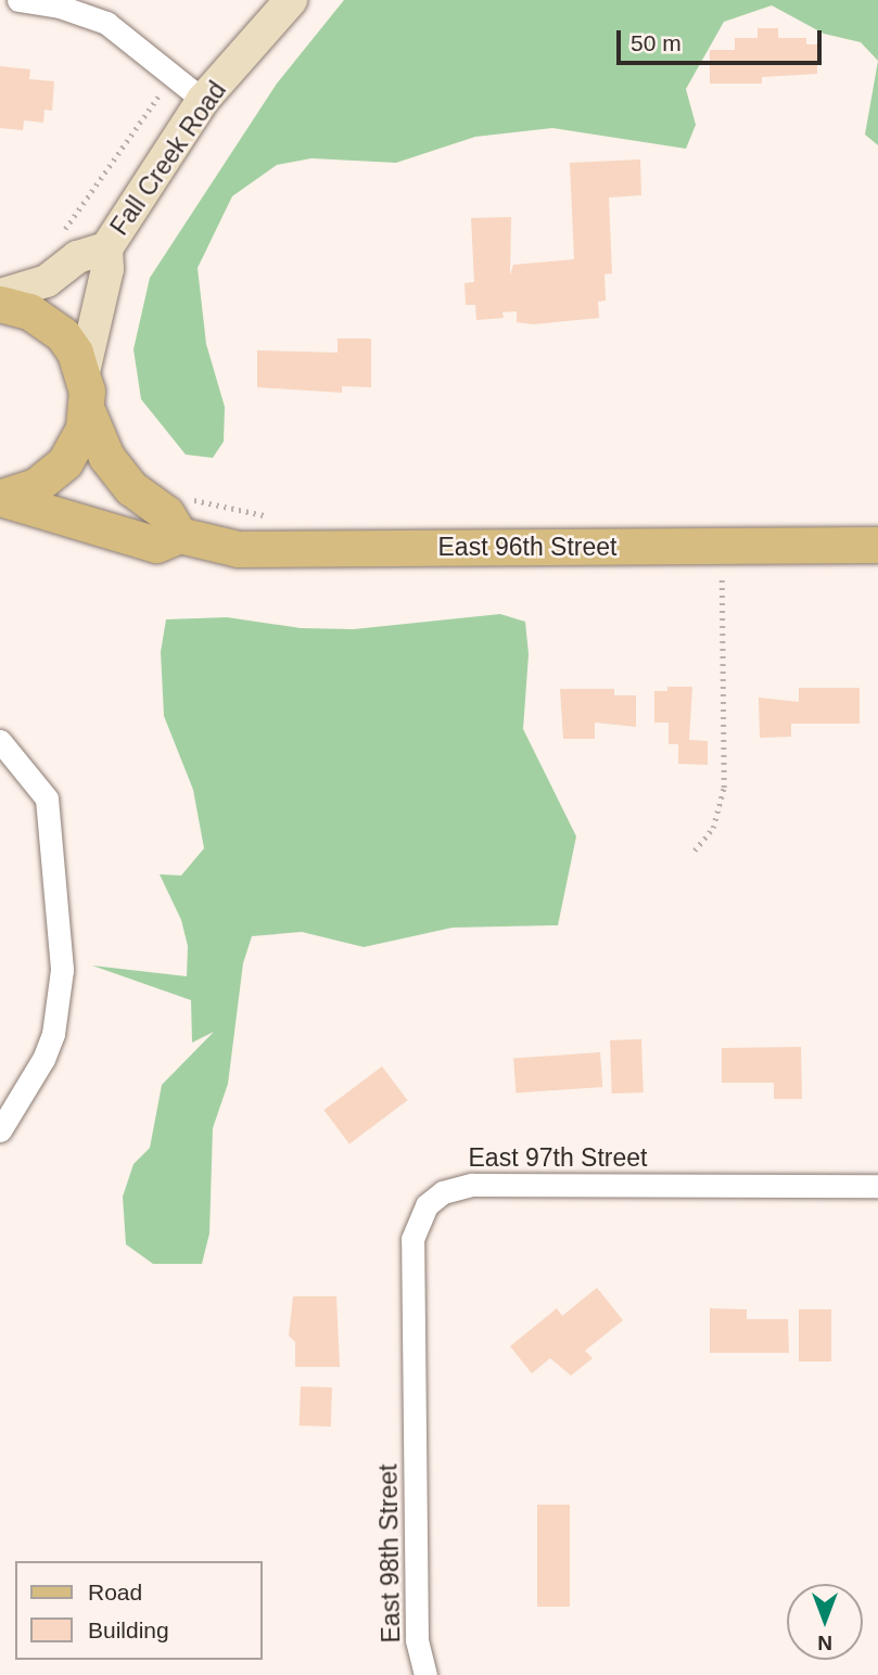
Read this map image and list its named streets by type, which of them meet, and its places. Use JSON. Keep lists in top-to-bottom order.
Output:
{
  "streets": {
    "main road": ["Fall Creek Road", "East 96th Street"],
    "street": ["East 97th Street", "East 98th Street"]
  },
  "crossings": [
    ["East 97th Street", "East 98th Street"]
  ],
  "legend": ["Road", "Building"],
  "scale_bar": "50 m",
  "north": "bottom"
}
